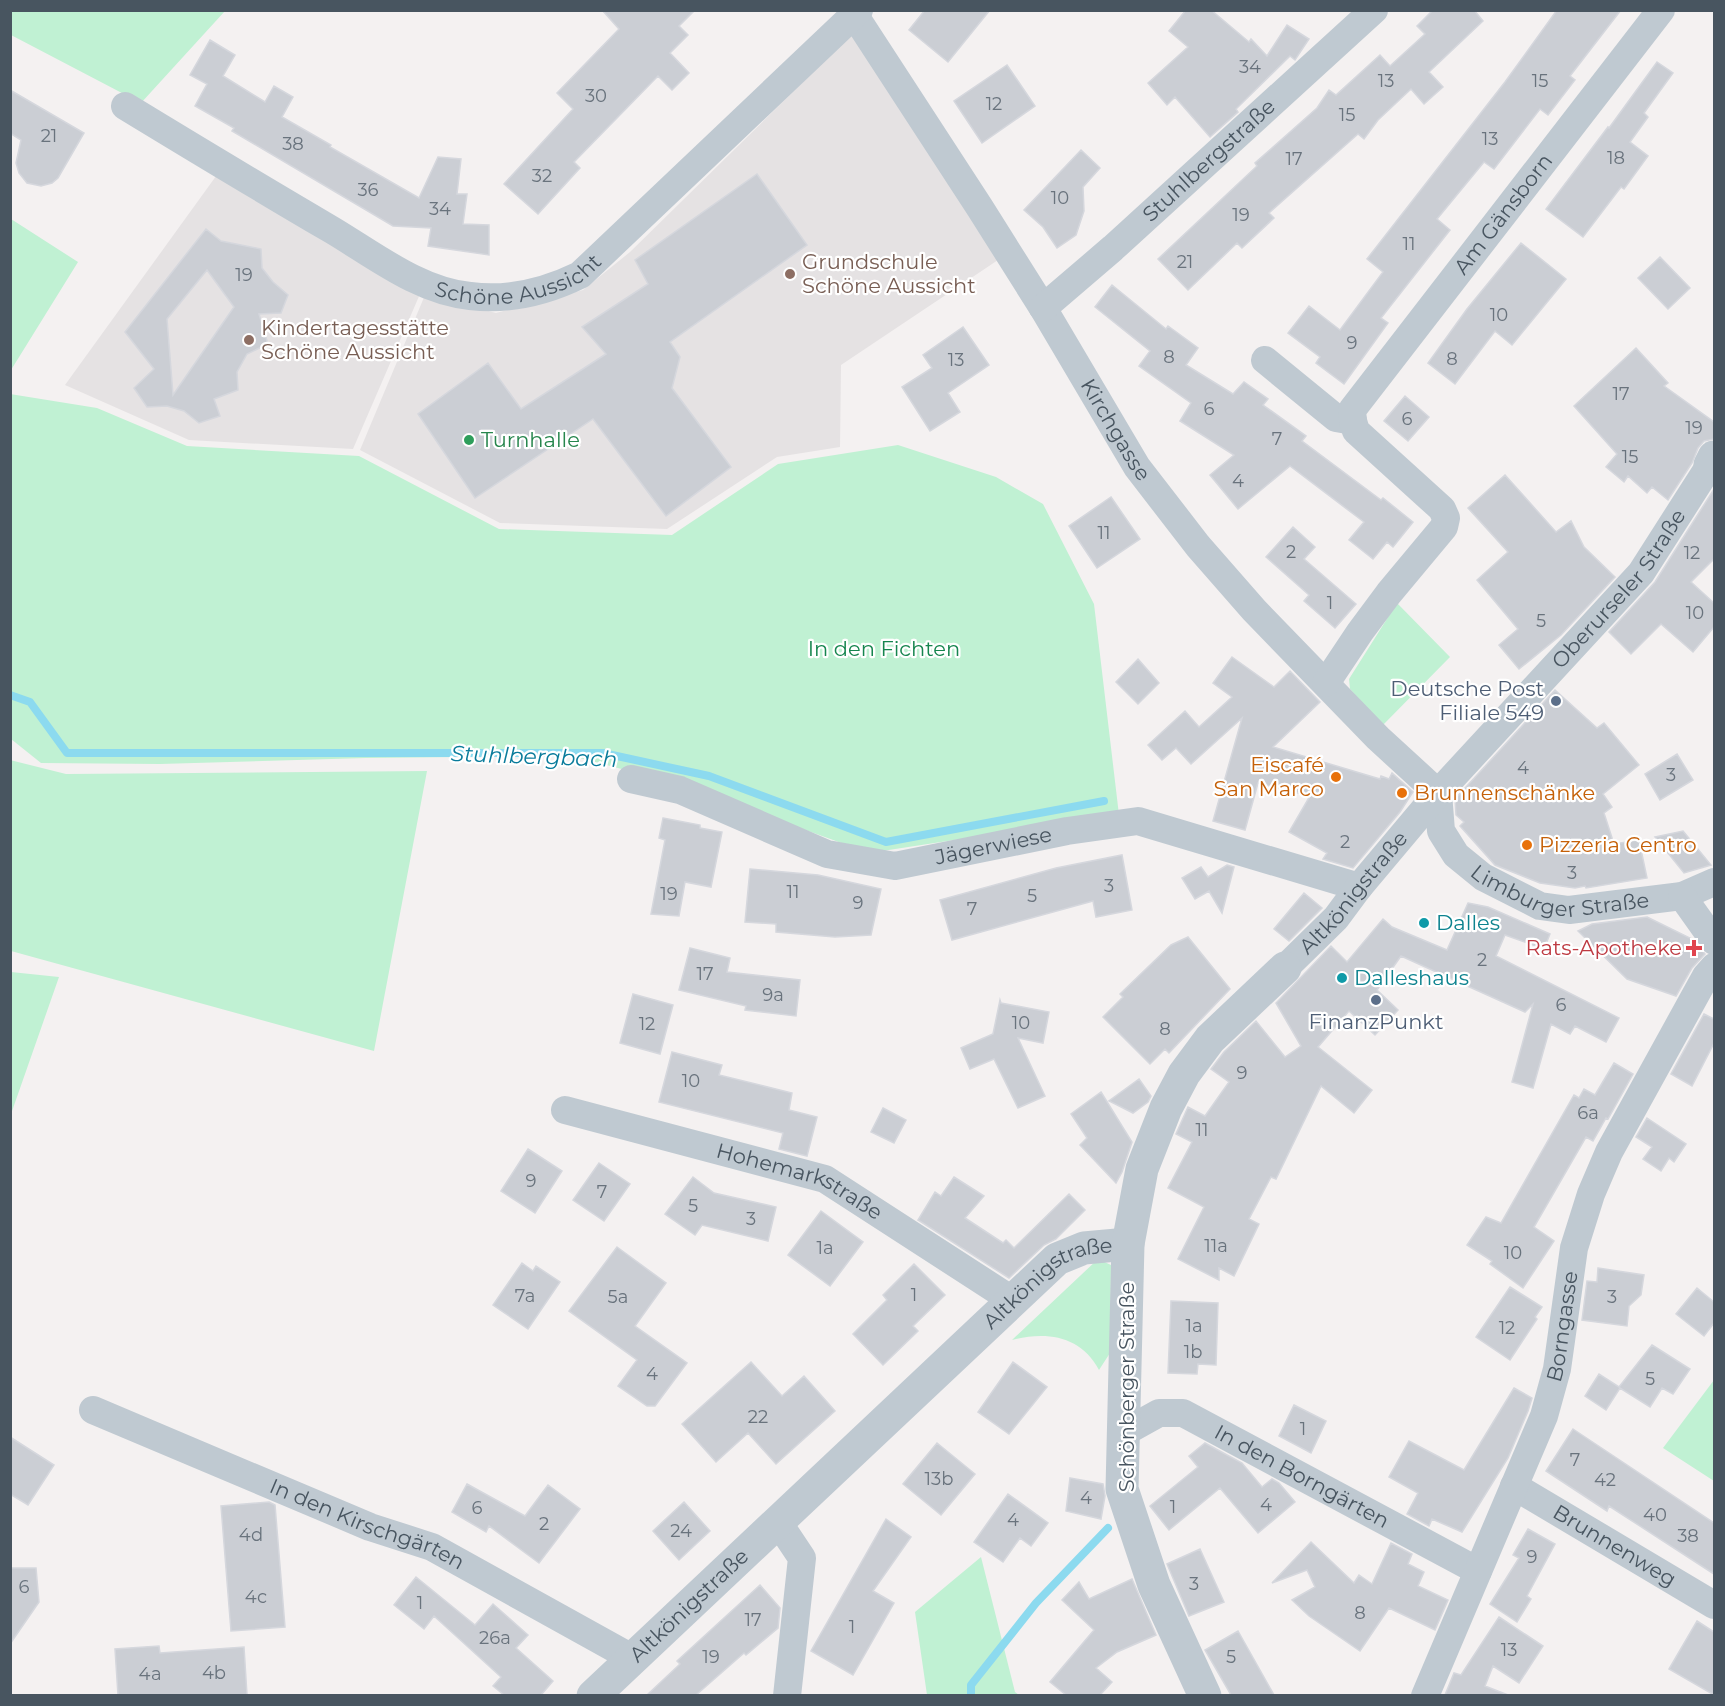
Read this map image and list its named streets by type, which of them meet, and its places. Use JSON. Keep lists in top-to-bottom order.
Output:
{
  "streets": {
    "street": [
      "Stuhlbergstraße",
      "Am Gänsborn",
      "Schöne Aussicht",
      "Kirchgasse",
      "Oberurseler Straße",
      "Jägerwiese",
      "Limburger Straße",
      "Altkönigstraße",
      "Hohemarkstraße",
      "Borngasse",
      "Schönberger Straße",
      "In den Borngärten",
      "In den Kirschgärten",
      "Brunnenweg"
    ]
  },
  "crossings": [
    ["Stuhlbergstraße", "Kirchgasse"],
    ["Schöne Aussicht", "Kirchgasse"],
    ["Kirchgasse", "Oberurseler Straße"],
    ["Kirchgasse", "Limburger Straße"],
    ["Kirchgasse", "Altkönigstraße"],
    ["Oberurseler Straße", "Limburger Straße"],
    ["Oberurseler Straße", "Altkönigstraße"],
    ["Jägerwiese", "Altkönigstraße"],
    ["Limburger Straße", "Altkönigstraße"],
    ["Altkönigstraße", "Hohemarkstraße"],
    ["Altkönigstraße", "Schönberger Straße"],
    ["Altkönigstraße", "In den Kirschgärten"],
    ["Borngasse", "In den Borngärten"],
    ["Borngasse", "Brunnenweg"],
    ["Schönberger Straße", "In den Borngärten"]
  ],
  "water": ["Stuhlbergbach"],
  "parks": ["In den Fichten"],
  "places": {
    "other": [
      "Grundschule Schöne Aussicht",
      "Kindertagesstätte Schöne Aussicht",
      "Turnhalle",
      "Deutsche Post Filiale 549",
      "Eiscafé San Marco",
      "Brunnenschänke",
      "Pizzeria Centro",
      "Dalles",
      "Dalleshaus",
      "FinanzPunkt"
    ],
    "health": ["Rats-Apotheke"]
  },
  "house_numbers": [
    "34",
    "13",
    "15",
    "30",
    "12",
    "15",
    "21",
    "13",
    "38",
    "18",
    "17",
    "32",
    "36",
    "10",
    "34",
    "19",
    "11",
    "21",
    "19",
    "10",
    "9",
    "8",
    "8",
    "13",
    "17",
    "6",
    "6",
    "19",
    "7",
    "15",
    "4",
    "11",
    "2",
    "12",
    "1",
    "10",
    "5",
    "4",
    "3",
    "2",
    "3",
    "3",
    "11",
    "19",
    "5",
    "9",
    "7",
    "2",
    "17",
    "9a",
    "6",
    "10",
    "12",
    "8",
    "9",
    "10",
    "6a",
    "11",
    "9",
    "7",
    "5",
    "3",
    "11a",
    "1a",
    "10",
    "1",
    "7a",
    "5a",
    "3",
    "1a",
    "12",
    "1b",
    "4",
    "5",
    "22",
    "1",
    "7",
    "13b",
    "42",
    "4",
    "4",
    "1",
    "6",
    "40",
    "4",
    "2",
    "24",
    "4d",
    "38",
    "9",
    "3",
    "6",
    "4c",
    "1",
    "8",
    "17",
    "1",
    "26a",
    "13",
    "19",
    "5",
    "4b",
    "4a"
  ]
}
